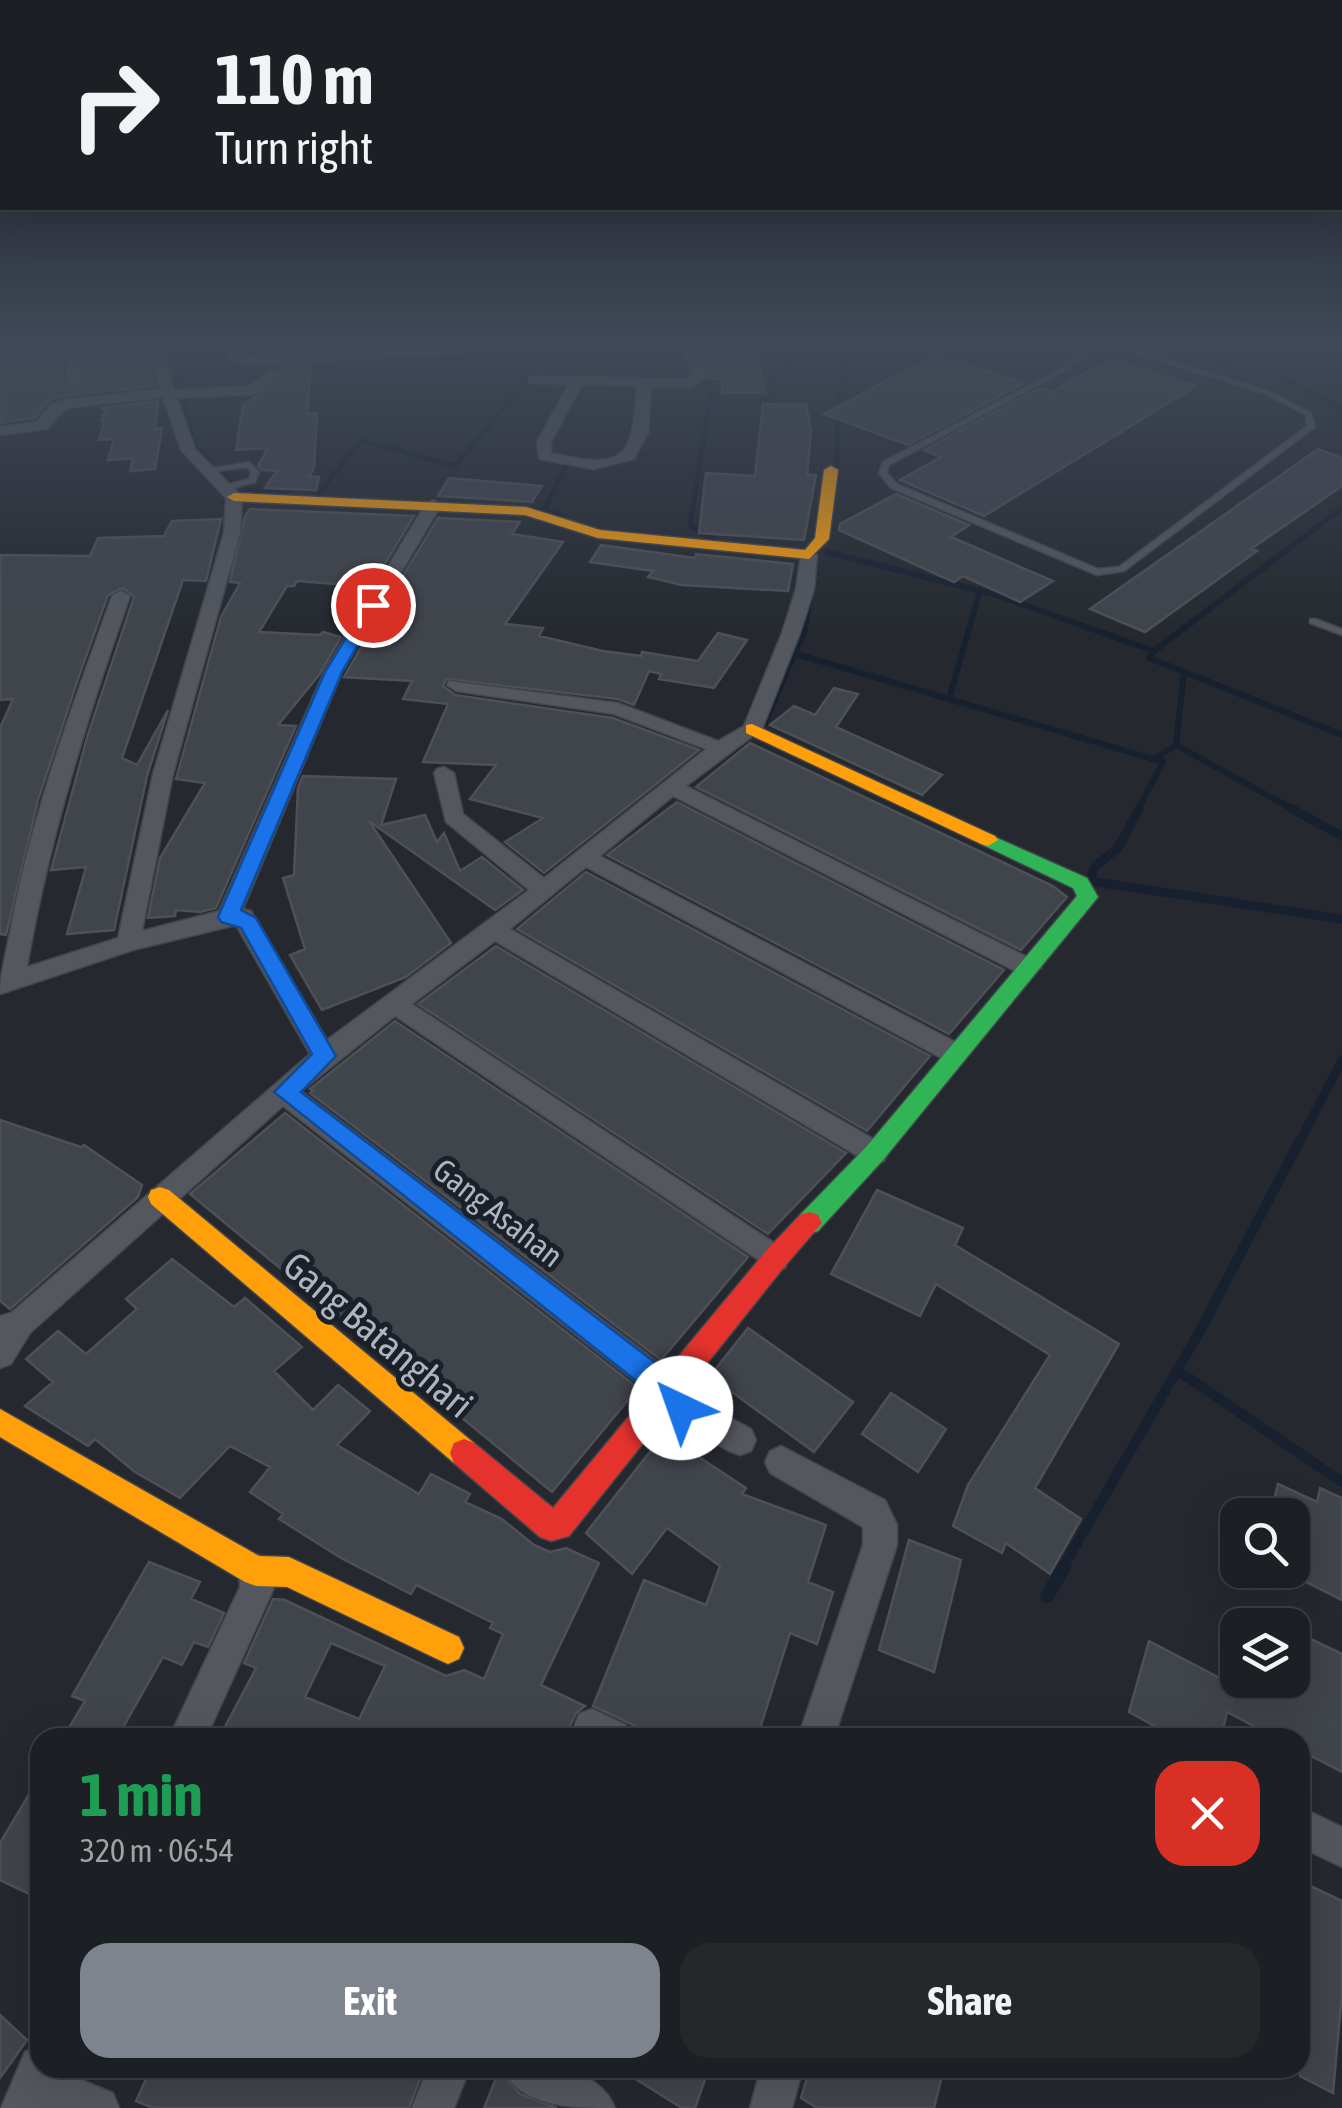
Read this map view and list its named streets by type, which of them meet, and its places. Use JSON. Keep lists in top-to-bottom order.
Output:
{
  "streets": {
    "street": ["Gang Asahan", "Gang Batanghari"]
  },
  "crossings": [
    ["Gang Asahan", "Gang Batanghari"]
  ],
  "page": {
    "turn": ["110 m", "Turn right"],
    "heading": ["1 min", "320 m · 06:54"],
    "buttons": ["Exit", "Share"]
  }
}
